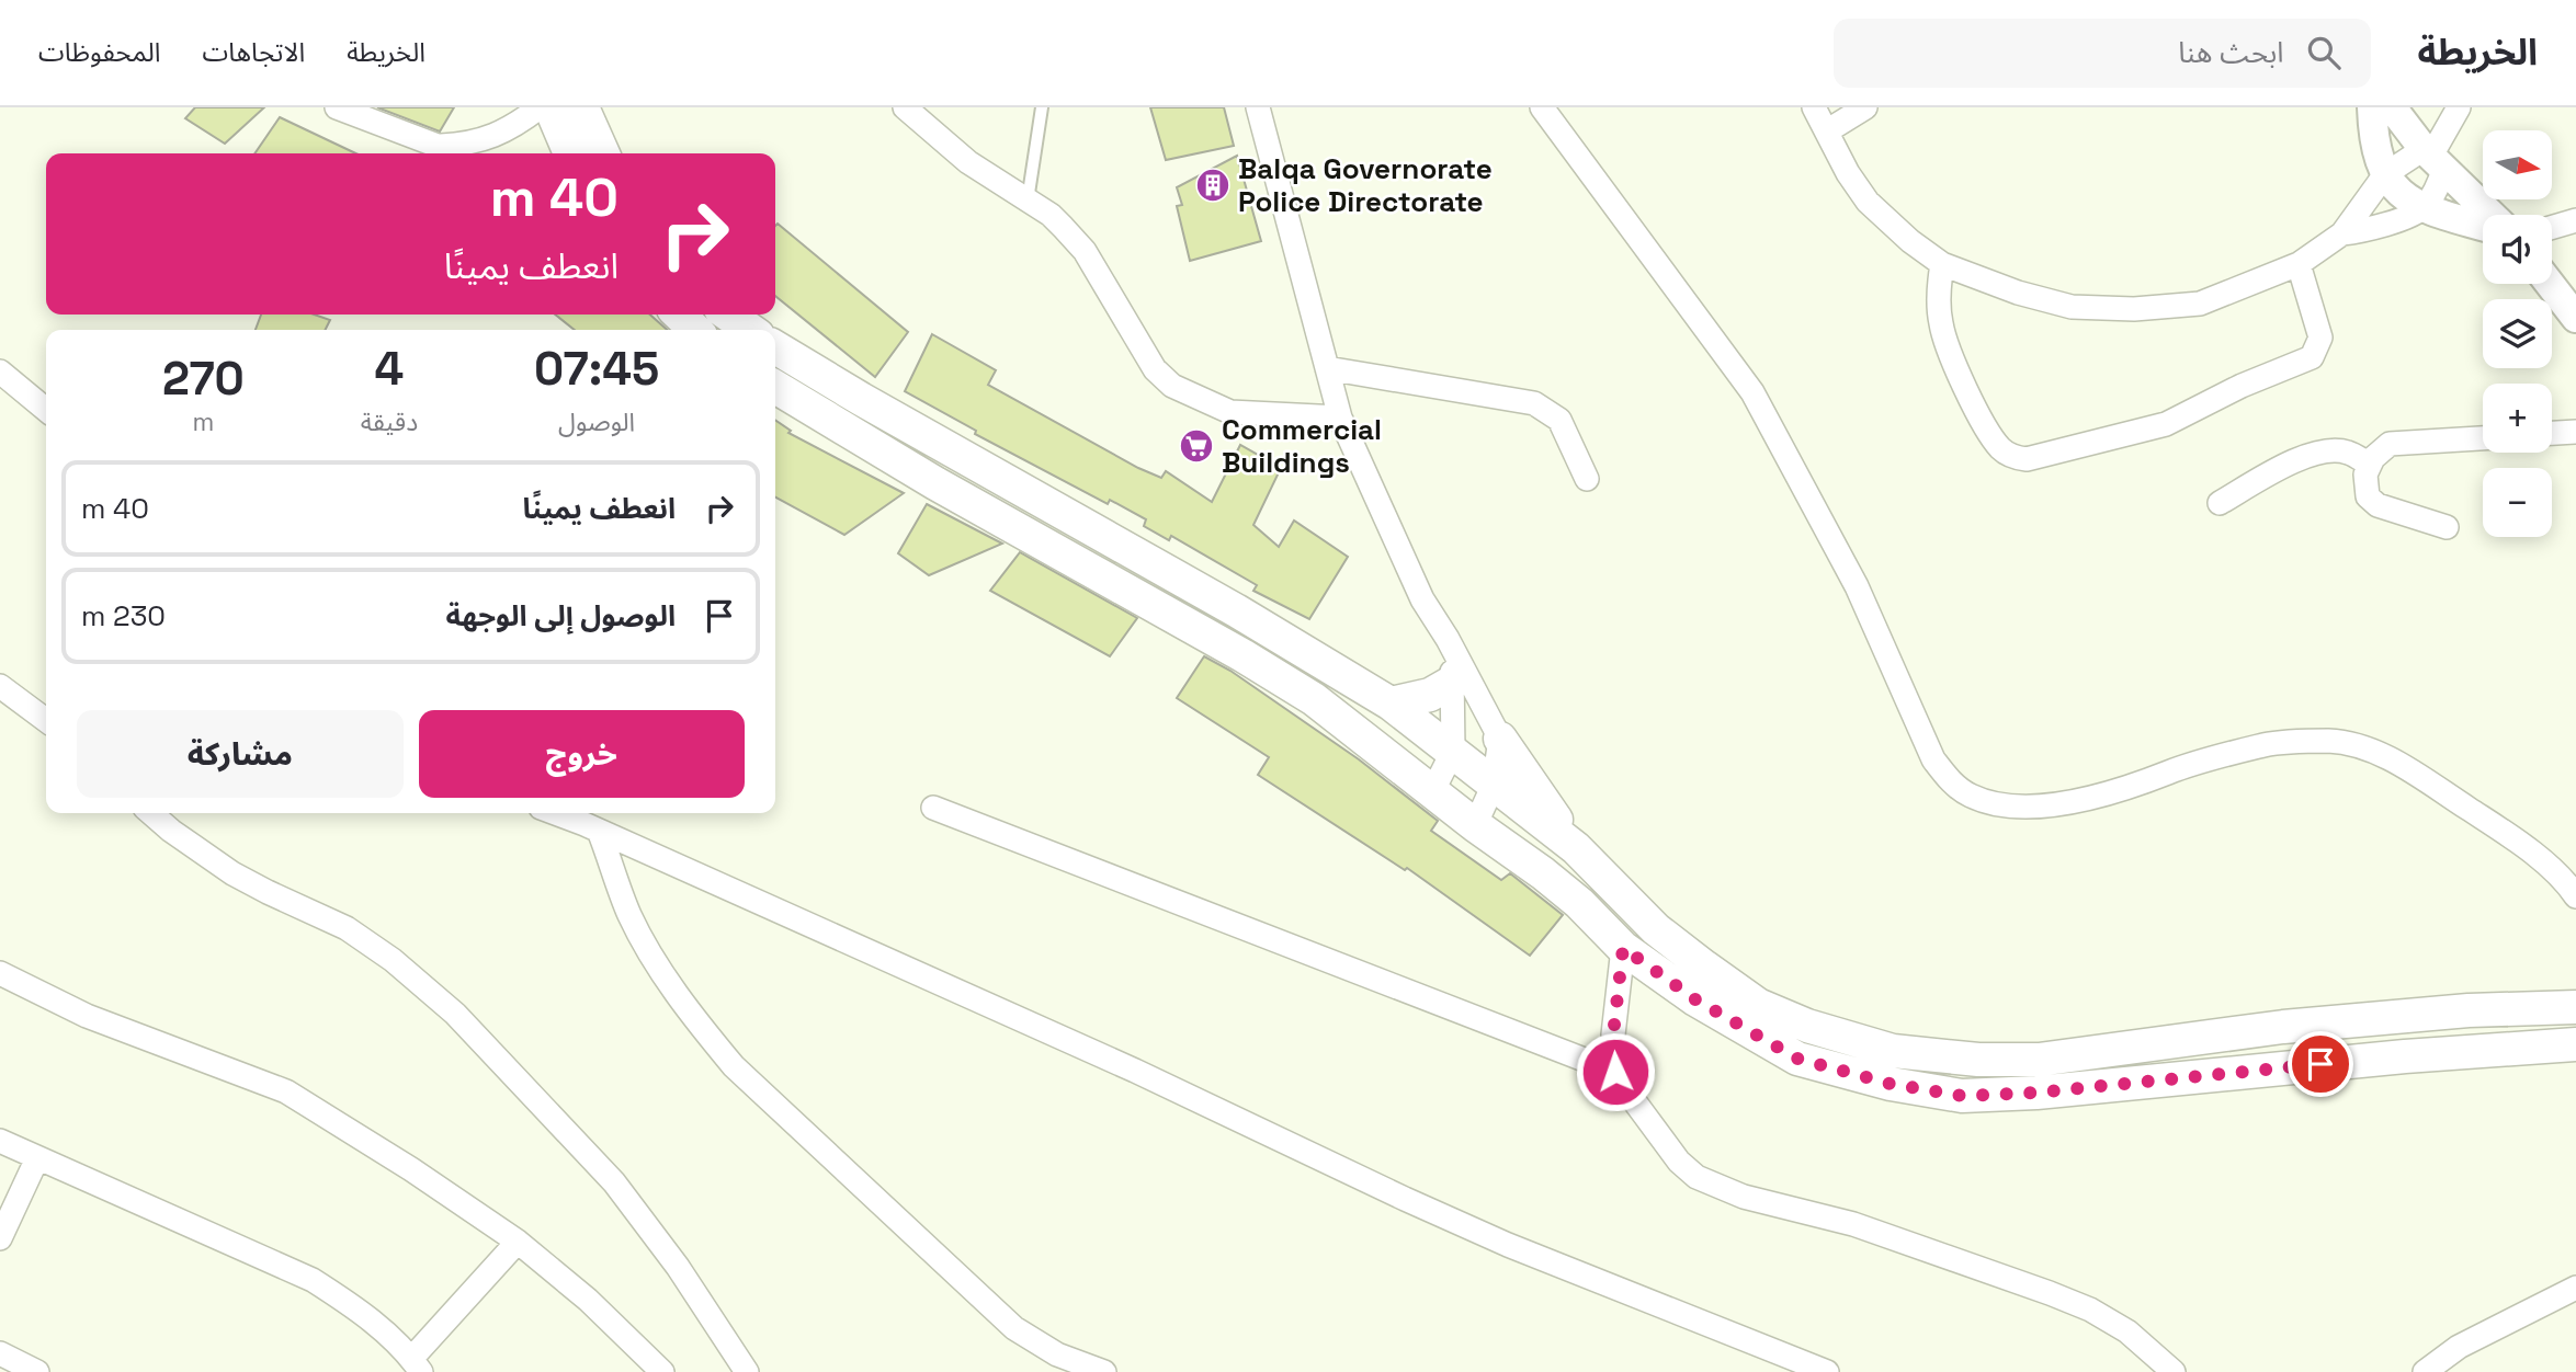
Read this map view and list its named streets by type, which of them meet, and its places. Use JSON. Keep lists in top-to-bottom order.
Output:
{
  "places": {
    "building": ["Balqa Governorate Police Directorate"],
    "supermarket": ["Commercial Buildings"]
  },
  "north": "right",
  "page": {
    "header": "الخريطة",
    "search": "ابحث هنا",
    "nav": ["الخريطة", "الاتجاهات", "المحفوظات"],
    "map_buttons": ["+", "−"],
    "turn": ["40 m", "انعطف يمينًا"],
    "eta": [
      "07:45",
      "الوصول",
      "4",
      "دقيقة",
      "270",
      "m"
    ],
    "list": [
      {
        "name": "انعطف يمينًا",
        "value": "40 m"
      },
      {
        "name": "الوصول إلى الوجهة",
        "value": "230 m"
      }
    ],
    "buttons": ["خروج", "مشاركة"]
  }
}
